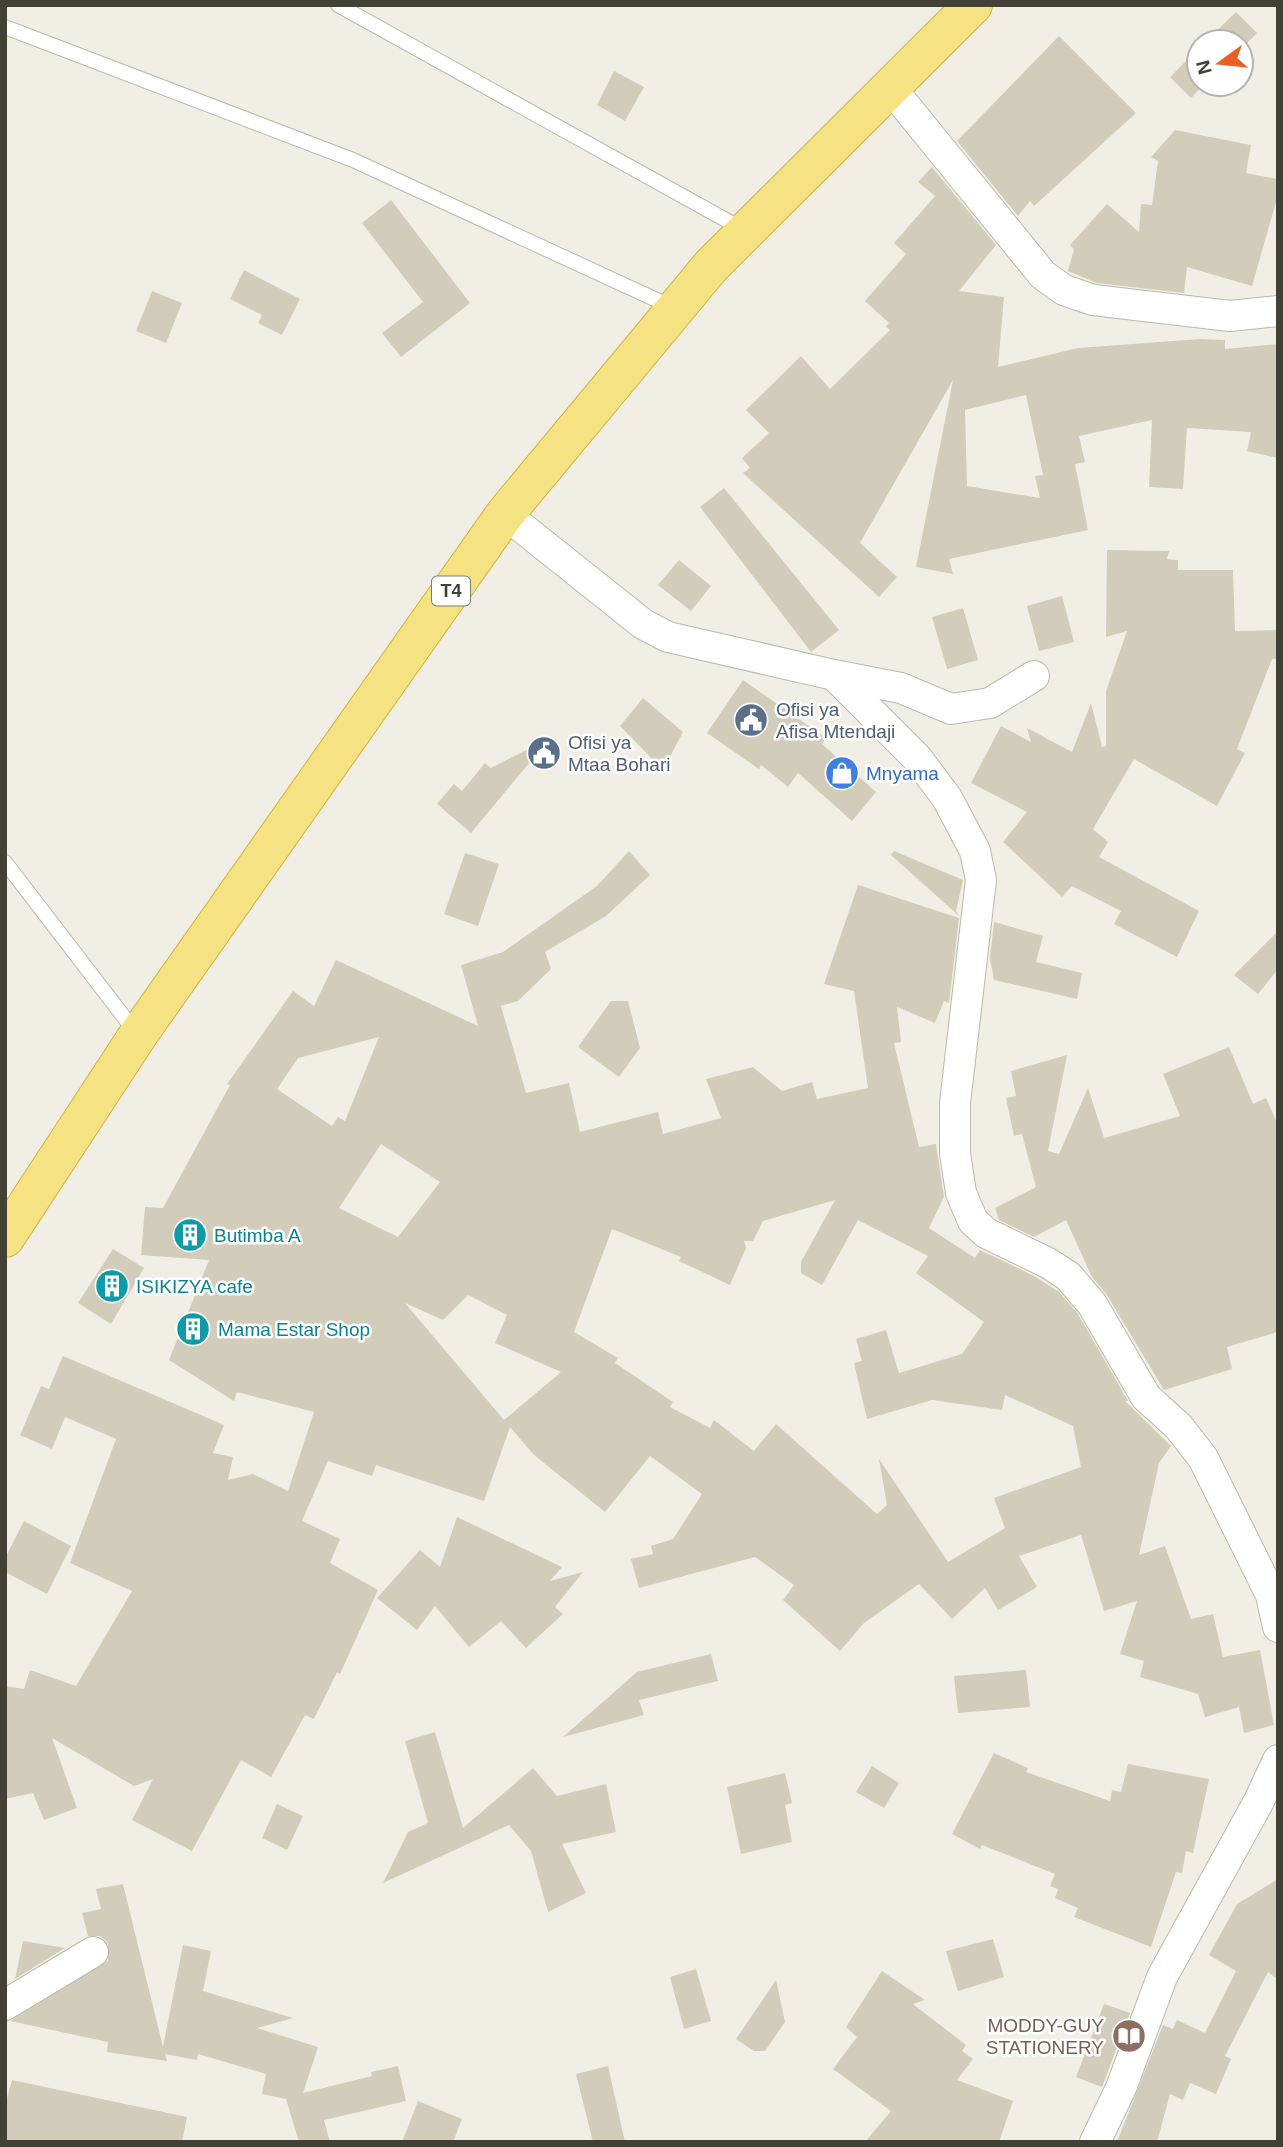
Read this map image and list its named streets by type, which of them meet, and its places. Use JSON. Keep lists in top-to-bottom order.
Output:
{
  "streets": {
    "highway": ["T4"]
  },
  "places": {
    "public building": ["Ofisi ya Afisa Mtendaji", "Ofisi ya Mtaa Bohari"],
    "shop": ["Mnyama"],
    "building": ["Butimba A", "ISIKIZYA cafe", "Mama Estar Shop"],
    "library": ["MODDY-GUY STATIONERY"]
  },
  "north": "left"
}
